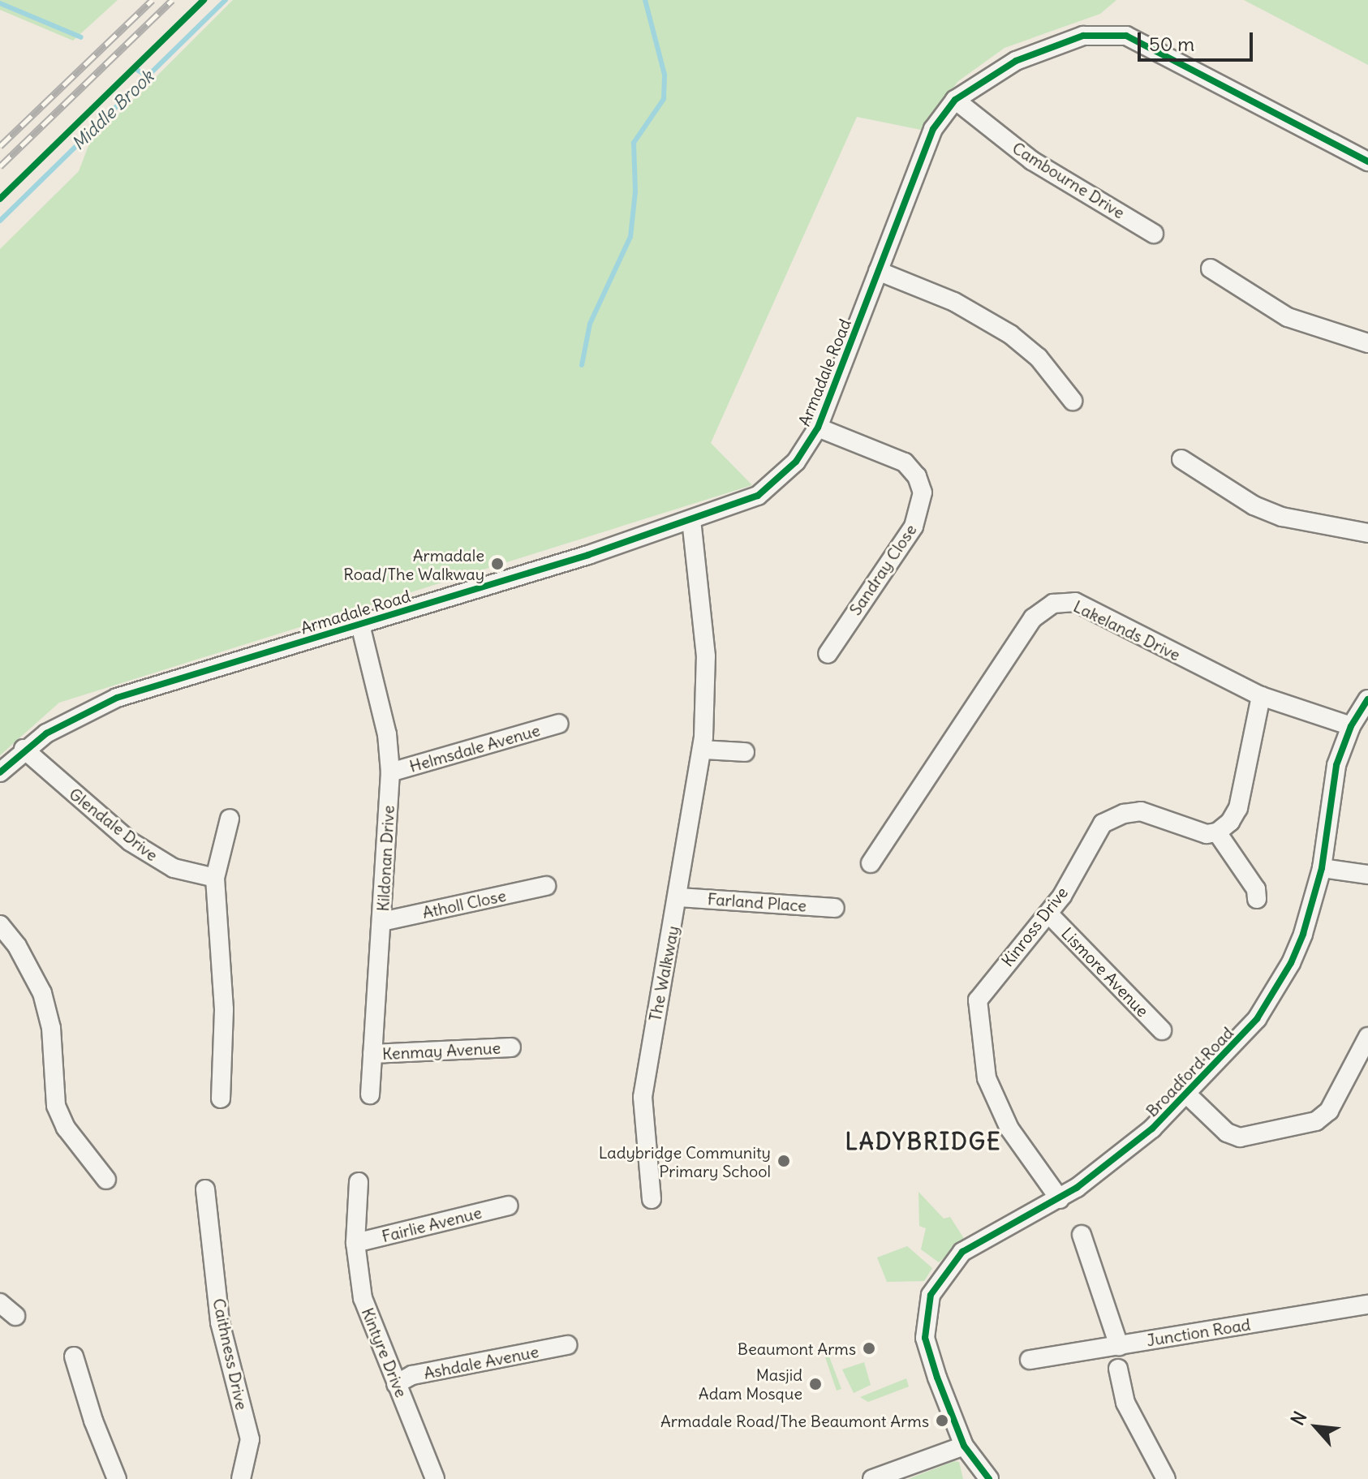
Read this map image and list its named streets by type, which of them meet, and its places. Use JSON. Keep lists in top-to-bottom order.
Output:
{
  "streets": {
    "street": [
      "Cambourne Drive",
      "Armadale Road",
      "Sandray Close",
      "Lakelands Drive",
      "Helmsdale Avenue",
      "Glendale Drive",
      "Kildonan Drive",
      "Farland Place",
      "Atholl Close",
      "Kinross Drive",
      "Lismore Avenue",
      "The Walkway",
      "Kenmay Avenue",
      "Broadford Road",
      "Fairlie Avenue",
      "Junction Road",
      "Kintyre Drive",
      "Caithness Drive",
      "Ashdale Avenue"
    ]
  },
  "crossings": [
    ["Cambourne Drive", "Armadale Road"],
    ["Armadale Road", "Sandray Close"],
    ["Armadale Road", "Glendale Drive"],
    ["Armadale Road", "Kildonan Drive"],
    ["Armadale Road", "The Walkway"],
    ["Lakelands Drive", "Broadford Road"],
    ["Helmsdale Avenue", "Kildonan Drive"],
    ["Kildonan Drive", "Atholl Close"],
    ["Kildonan Drive", "Kenmay Avenue"],
    ["Farland Place", "The Walkway"],
    ["Kinross Drive", "Lismore Avenue"],
    ["Kinross Drive", "Broadford Road"],
    ["Fairlie Avenue", "Kintyre Drive"],
    ["Kintyre Drive", "Ashdale Avenue"]
  ],
  "districts": ["LADYBRIDGE"],
  "water": ["Middle Brook"],
  "places": [
    "Armadale Road/The Walkway",
    "Ladybridge Community Primary School",
    "Beaumont Arms",
    "Masjid Adam Mosque",
    "Armadale Road/The Beaumont Arms"
  ],
  "scale_bar": "50 m",
  "north": "top left"
}
